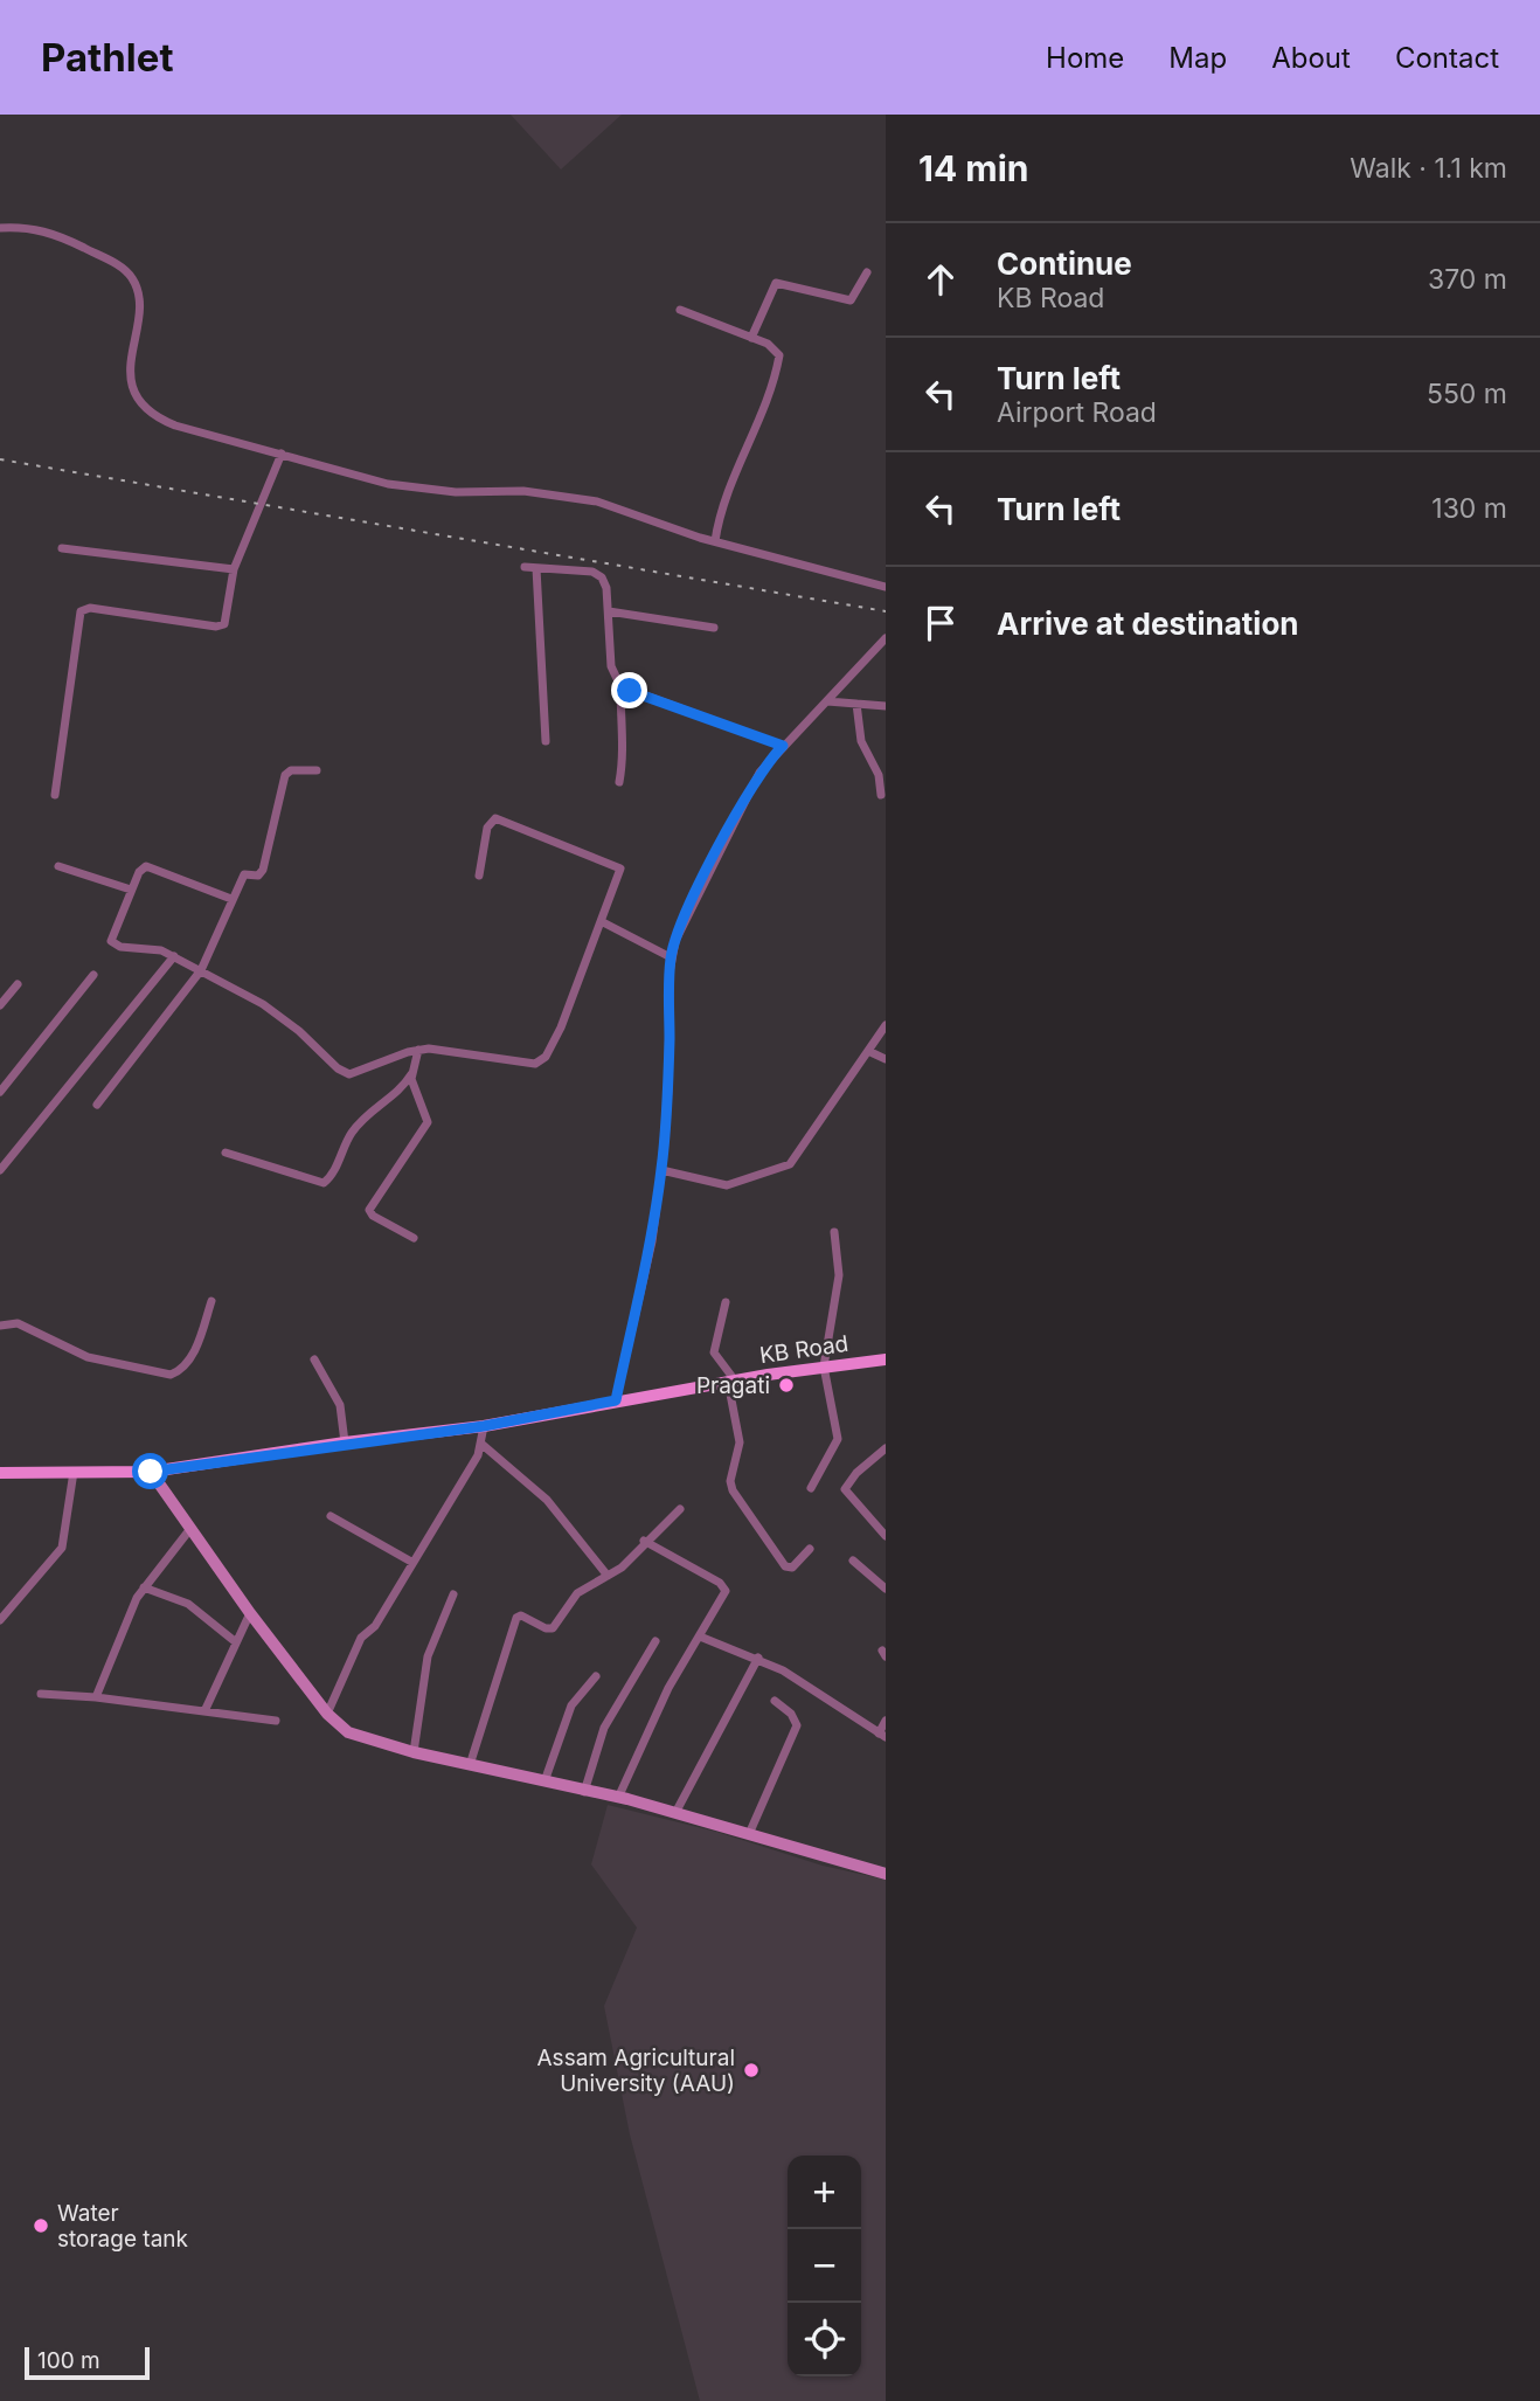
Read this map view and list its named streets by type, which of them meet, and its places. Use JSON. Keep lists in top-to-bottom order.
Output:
{
  "streets": {
    "main road": ["KB Road"]
  },
  "places": ["Pragati", "Assam Agricultural University (AAU)", "Water storage tank"],
  "scale_bar": "100 m",
  "page": {
    "header": "Pathlet",
    "nav": [
      "Home",
      "Map",
      "About",
      "Contact"
    ],
    "heading": ["14 min", "Walk · 1.1 km"],
    "list": [
      ["Continue", "KB Road", "370 m"],
      ["Turn left", "Airport Road", "550 m"],
      ["Turn left", "130 m"],
      "Arrive at destination"
    ],
    "map_buttons": ["+", "−"],
    "scale": "100 m"
  }
}
